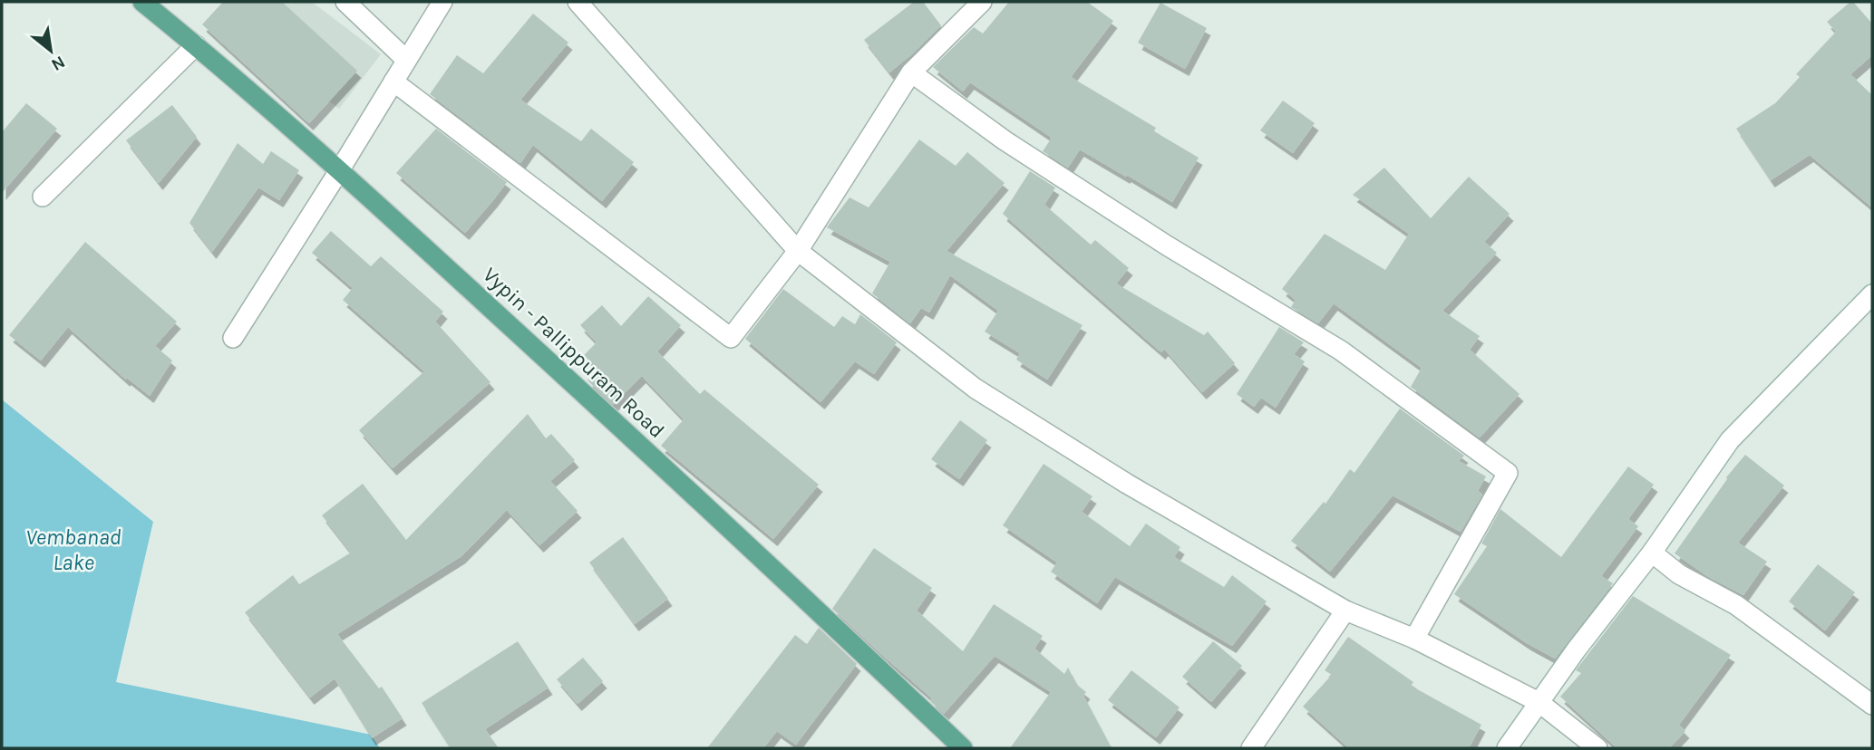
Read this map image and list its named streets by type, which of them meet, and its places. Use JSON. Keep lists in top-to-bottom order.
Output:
{
  "streets": {
    "main road": ["Vypin - Pallippuram Road"]
  },
  "water": ["Vembanad Lake"],
  "north": "bottom right"
}
